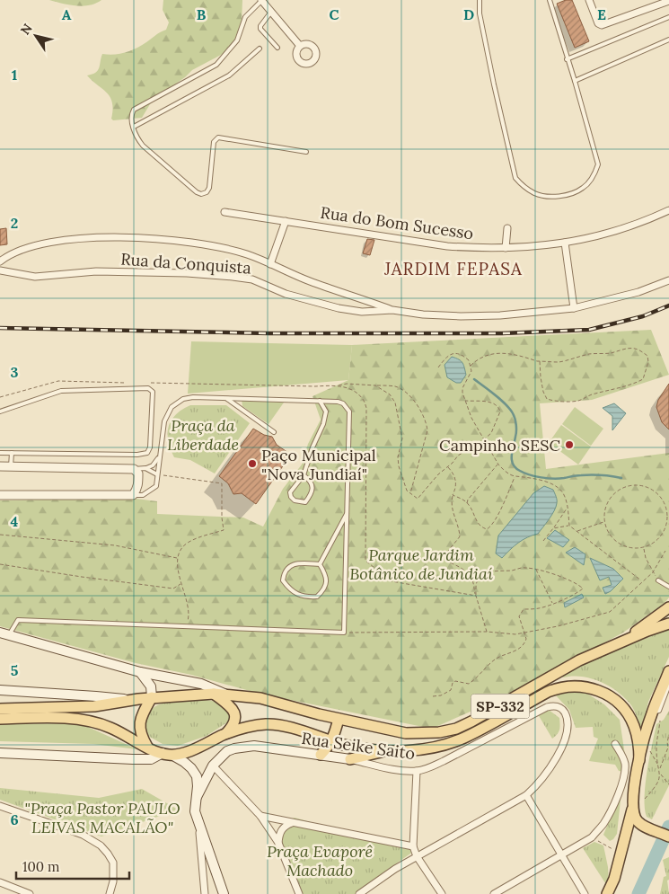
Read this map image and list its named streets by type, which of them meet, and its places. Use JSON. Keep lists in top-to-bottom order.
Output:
{
  "streets": {
    "main road": ["SP-332", "Rua Seike Saito"],
    "street": ["Rua do Bom Sucesso", "Rua da Conquista"]
  },
  "districts": ["JARDIM FEPASA"],
  "parks": [
    "Praça da Liberdade",
    "Parque Jardim Botânico de Jundiaí",
    "\"Praça Pastor PAULO LEIVAS MACALÃO\"",
    "Praça Evaporê Machado"
  ],
  "places": ["Campinho SESC", "Paço Municipal \"Nova Jundiaí\""],
  "scale_bar": "100 m",
  "north": "top left",
  "grid": {
    "columns": [
      "A",
      "B",
      "C",
      "D",
      "E"
    ],
    "rows": [
      "1",
      "2",
      "3",
      "4",
      "5",
      "6"
    ]
  }
}
